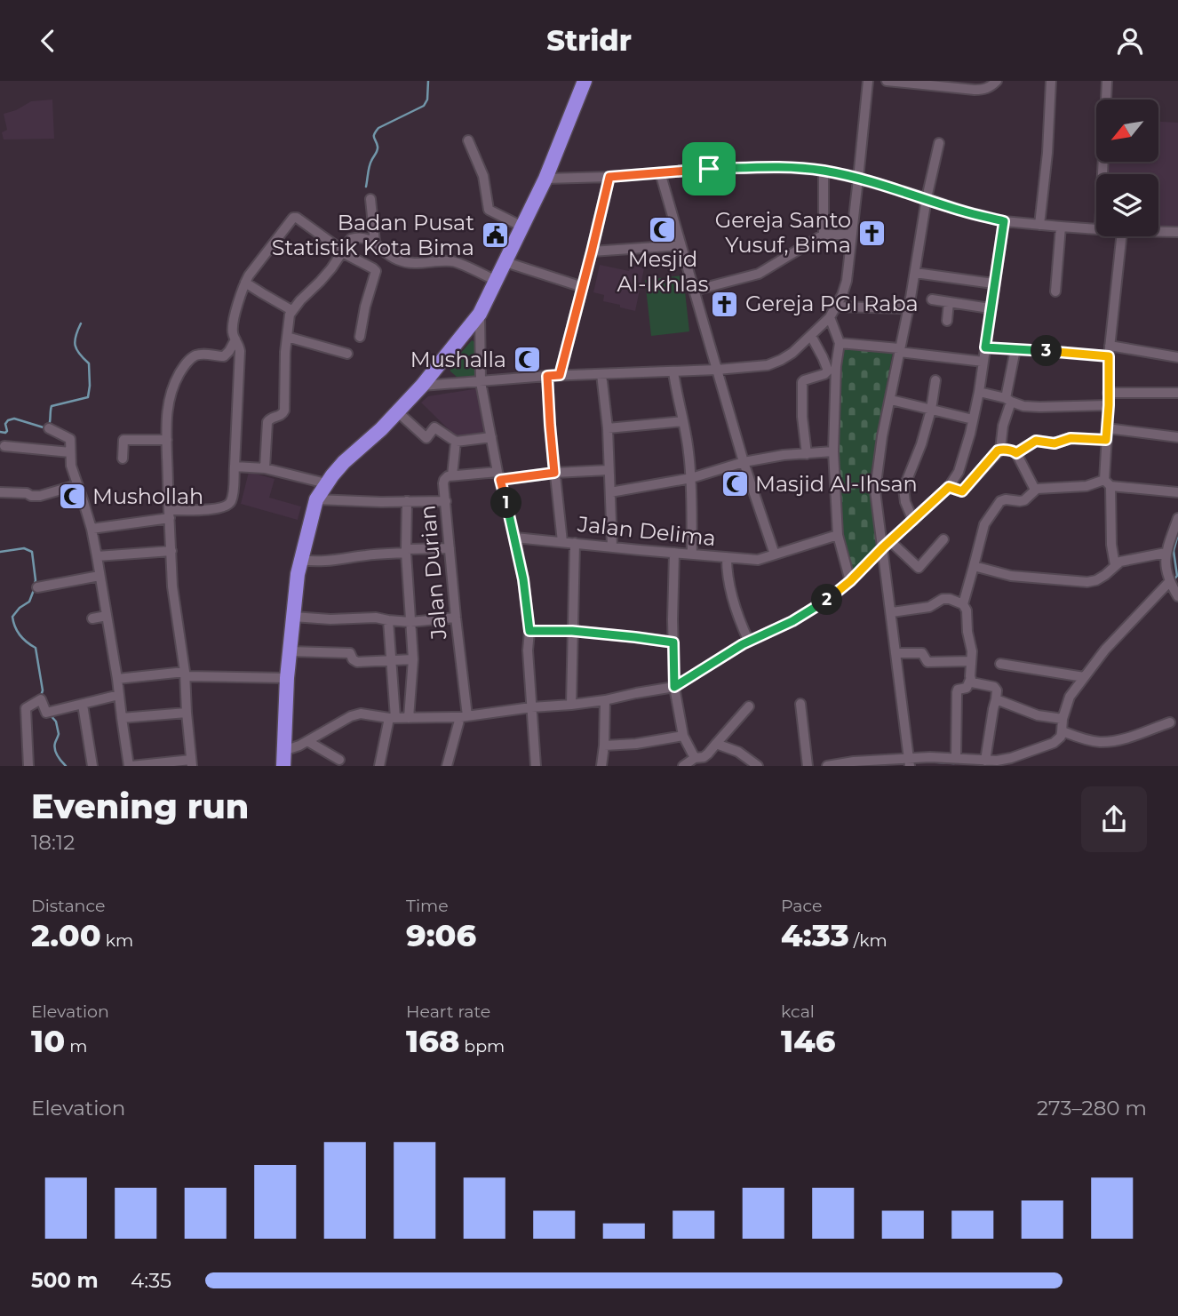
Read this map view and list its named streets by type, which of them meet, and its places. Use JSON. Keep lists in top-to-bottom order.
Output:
{
  "streets": {
    "street": ["Jalan Delima", "Jalan Durian"]
  },
  "places": {
    "mosque": [
      "Mesjid Al-Ikhlas",
      "Mushalla",
      "Masjid Al-Ihsan",
      "Mushollah"
    ],
    "church": ["Gereja Santo Yusuf, Bima", "Gereja PGI Raba"],
    "public building": ["Badan Pusat Statistik Kota Bima"]
  },
  "north": "bottom left",
  "page": {
    "header": "Stridr",
    "pins": ["3", "1", "2"],
    "heading": ["Evening run", "18:12"],
    "stats": [
      ["Distance", "2.00 km"],
      ["Time", "9:06"],
      ["Pace", "4:33 /km"],
      ["Elevation", "10 m"],
      ["Heart rate", "168 bpm"],
      ["kcal", "146"]
    ],
    "chart": ["Elevation", "273–280 m"],
    "list": [
      {
        "name": "500 m",
        "note": "4:35"
      }
    ]
  }
}
